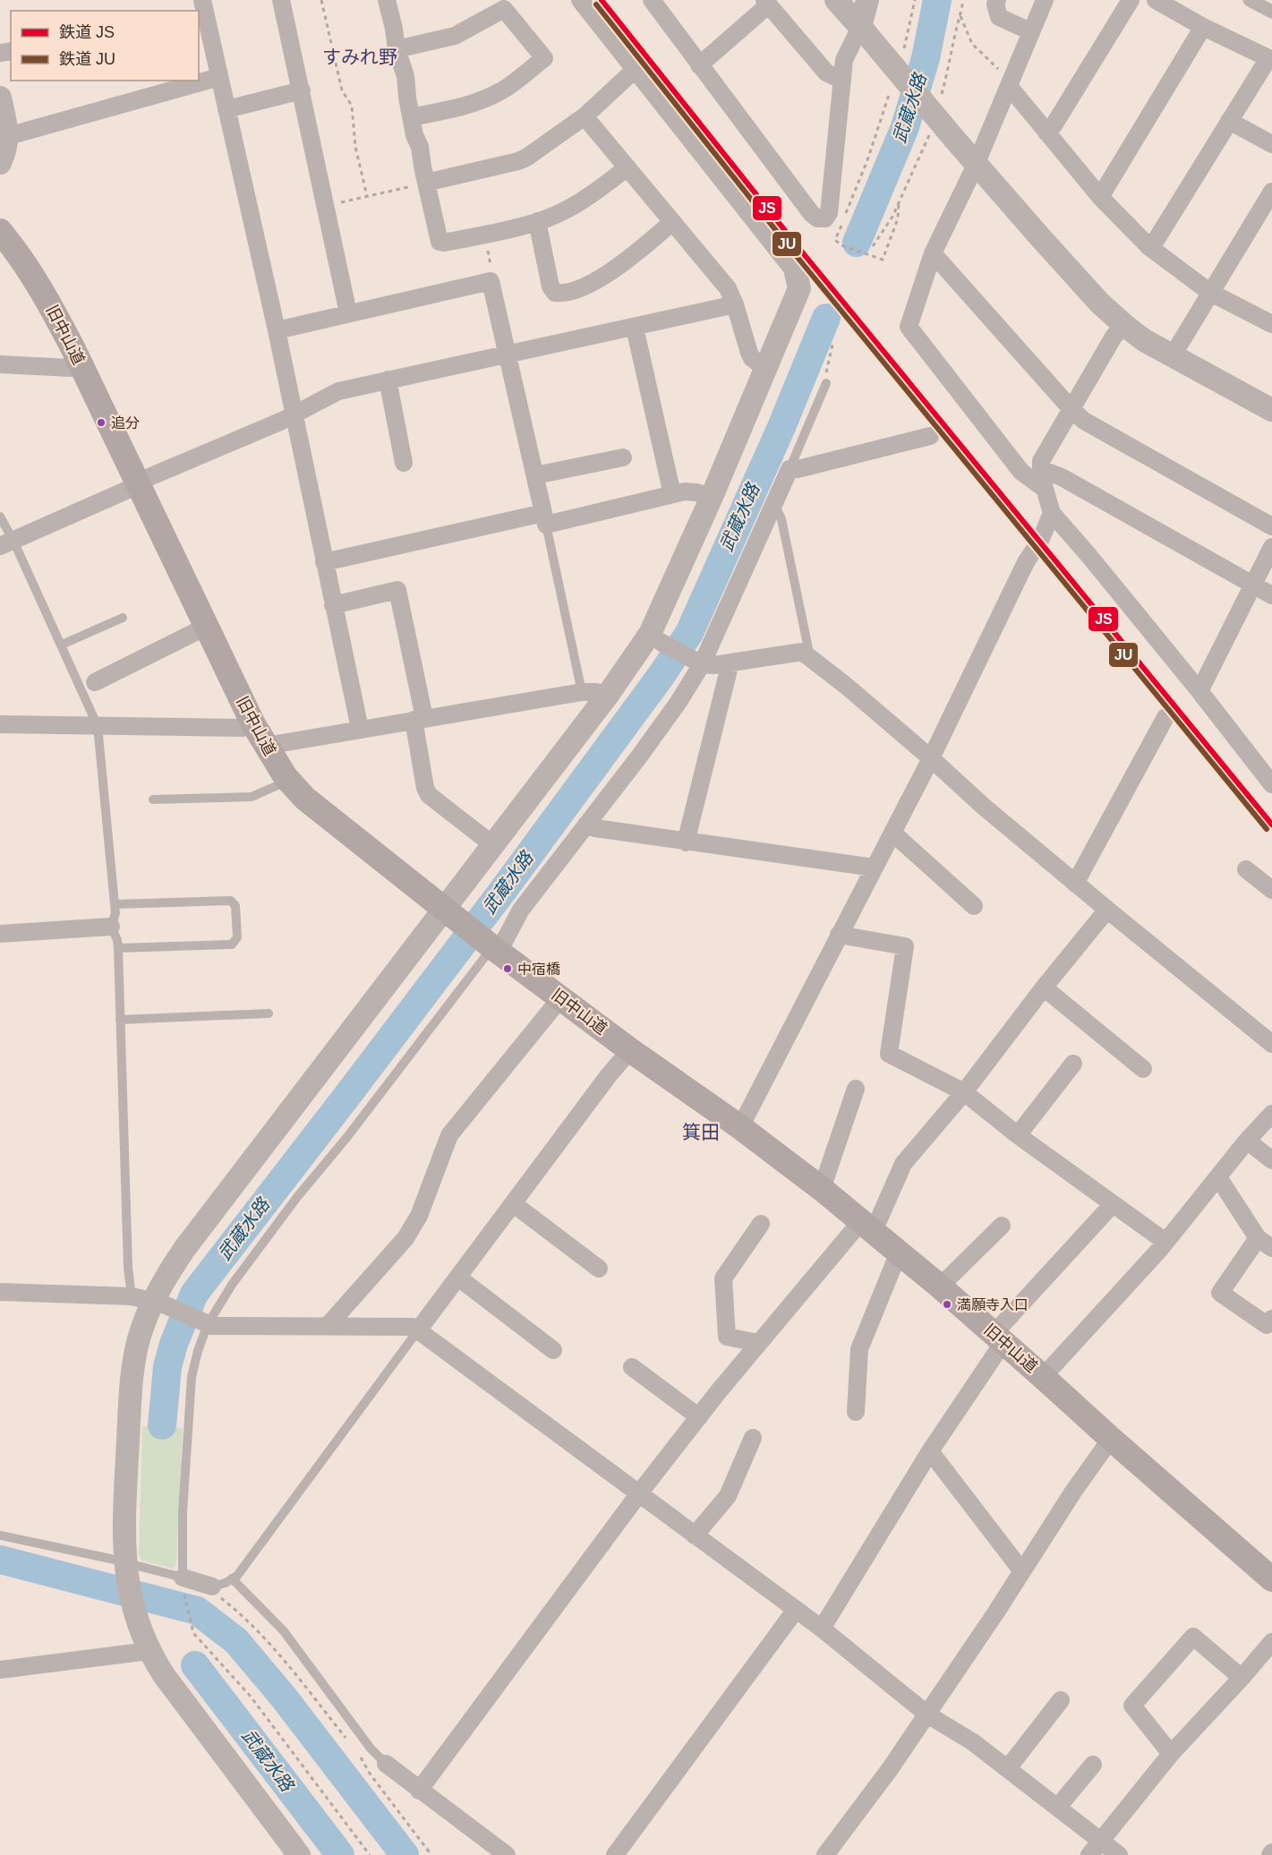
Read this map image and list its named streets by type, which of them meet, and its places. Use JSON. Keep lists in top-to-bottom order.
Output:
{
  "streets": {
    "main road": ["旧中山道"]
  },
  "districts": ["すみれ野", "箕田"],
  "water": ["武蔵水路"],
  "places": ["追分", "中宿橋", "満願寺入口"],
  "lines": ["rail line JS", "rail line JU"],
  "legend": ["鉄道 JS", "鉄道 JU"]
}
